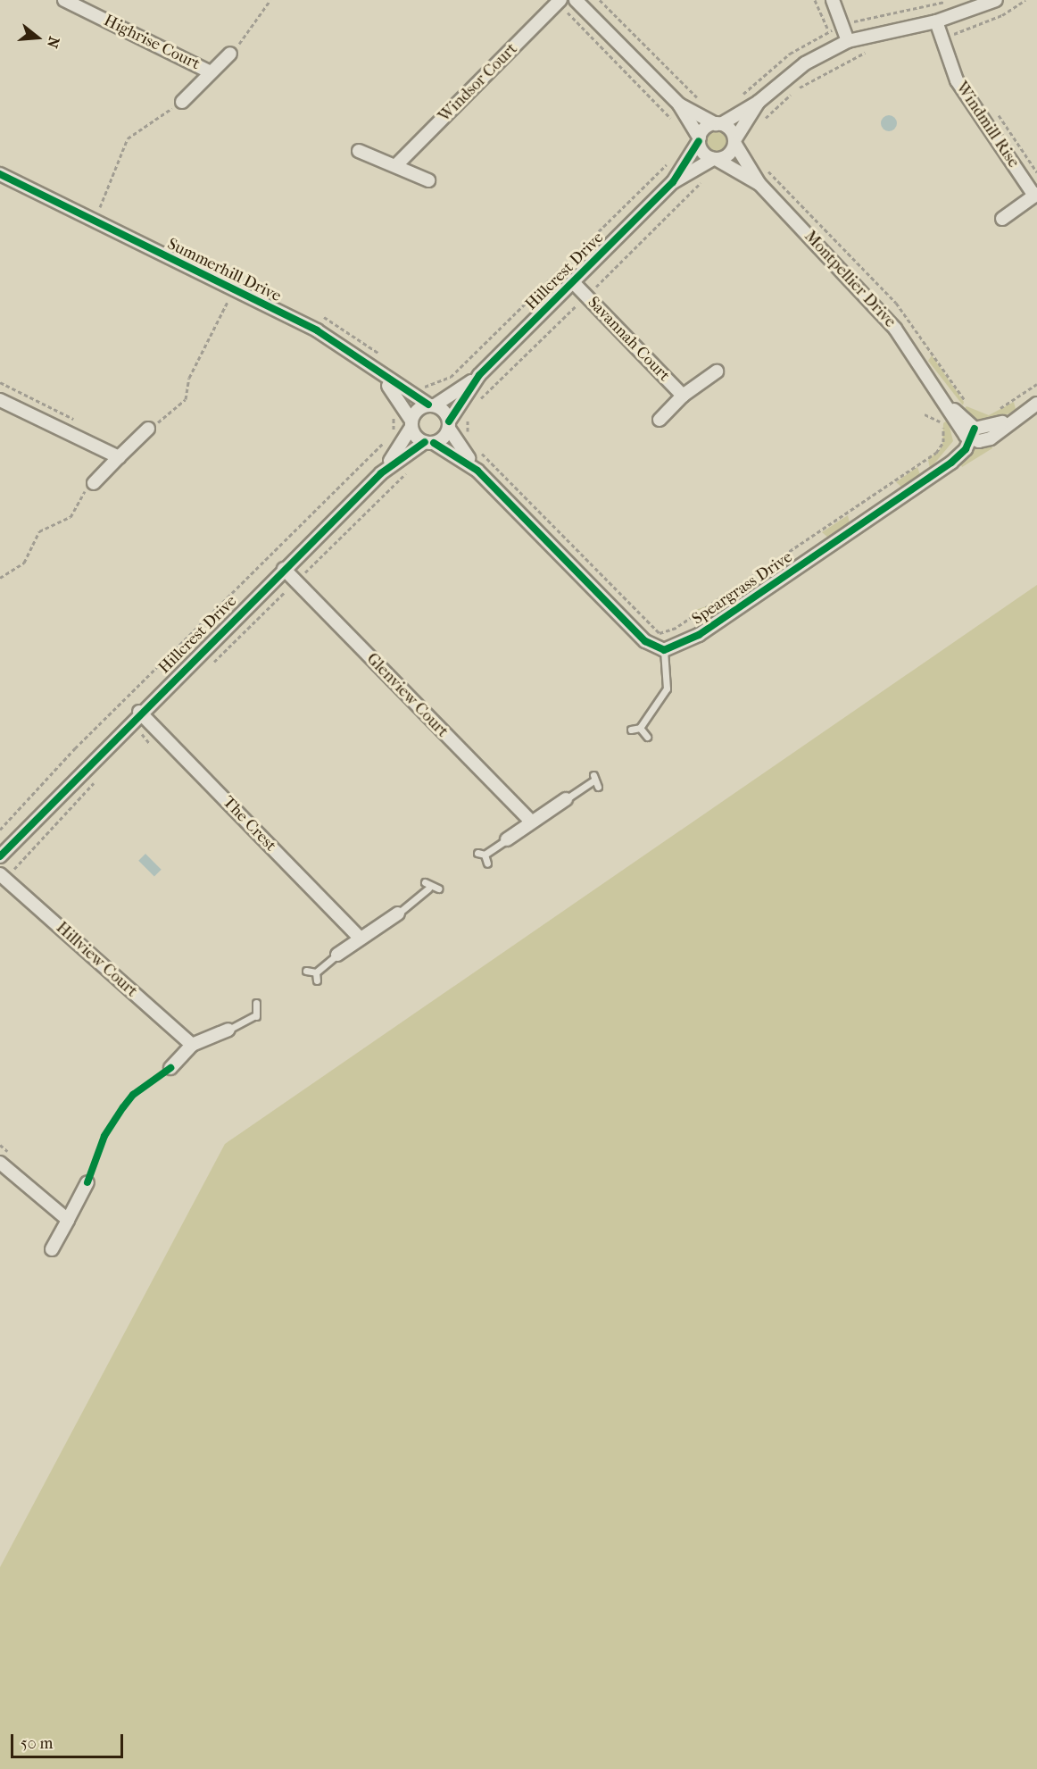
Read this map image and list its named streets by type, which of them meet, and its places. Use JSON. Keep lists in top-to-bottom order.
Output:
{
  "streets": {
    "street": [
      "Highrise Court",
      "Windsor Court",
      "Windmill Rise",
      "Summerhill Drive",
      "Hillcrest Drive",
      "Montpellier Drive",
      "Savannah Court",
      "Speargrass Drive",
      "Glenview Court",
      "The Crest",
      "Hillview Court"
    ]
  },
  "crossings": [
    ["Summerhill Drive", "Hillcrest Drive"],
    ["Hillcrest Drive", "Montpellier Drive"],
    ["Hillcrest Drive", "Savannah Court"],
    ["Hillcrest Drive", "Glenview Court"],
    ["Hillcrest Drive", "The Crest"],
    ["Montpellier Drive", "Speargrass Drive"]
  ],
  "scale_bar": "50 m",
  "north": "right"
}
